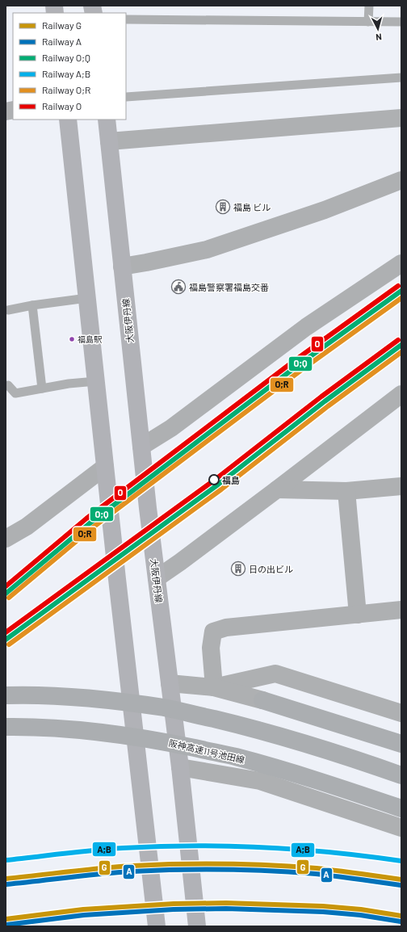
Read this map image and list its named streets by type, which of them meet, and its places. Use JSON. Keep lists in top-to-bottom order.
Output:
{
  "streets": {
    "highway": ["阪神高速11号池田線"],
    "main road": ["大阪伊丹線"]
  },
  "places": {
    "building": ["福島 ビル", "日の出ビル"],
    "public building": ["福島警察署福島交番"],
    "other": ["福島駅", "福島"]
  },
  "lines": [
    "rail line O",
    "rail line O;Q",
    "rail line O;R",
    "rail line A;B",
    "rail line G",
    "rail line A"
  ],
  "legend": [
    "Railway G",
    "Railway A",
    "Railway O;Q",
    "Railway A;B",
    "Railway O;R",
    "Railway O"
  ],
  "north": "bottom"
}
